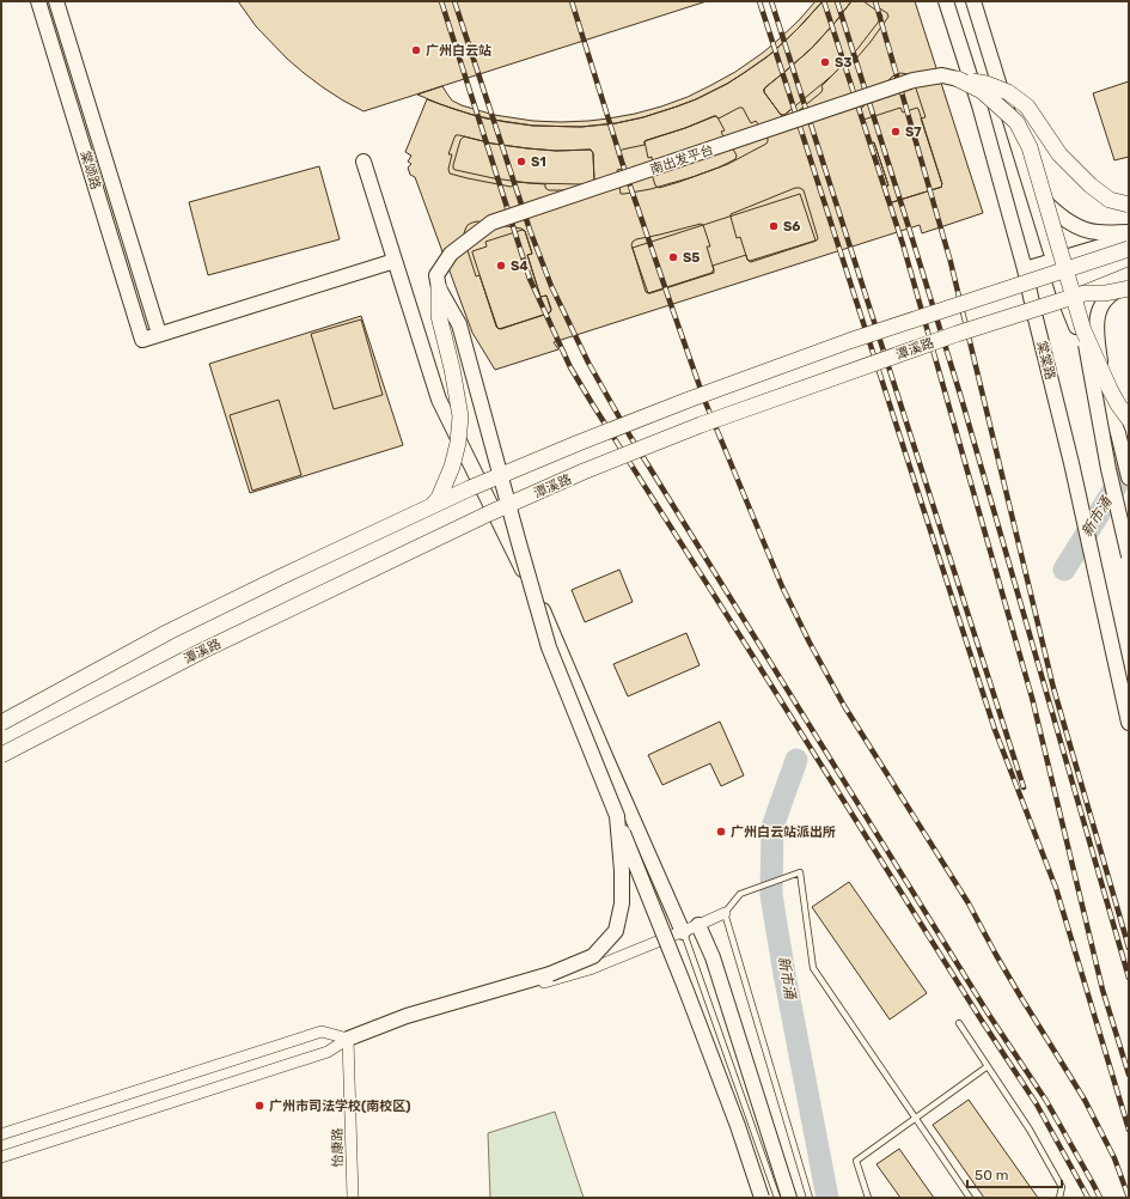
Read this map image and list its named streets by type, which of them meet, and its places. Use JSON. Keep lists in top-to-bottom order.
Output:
{
  "streets": {
    "main road": ["潭溪路"],
    "street": [
      "南出发平台",
      "棠颂路",
      "棠棠路",
      "怡康路"
    ]
  },
  "water": ["新市涌"],
  "places": [
    "广州白云站",
    "S3",
    "S7",
    "S1",
    "S6",
    "S5",
    "S4",
    "广州白云站派出所",
    "广州市司法学校(南校区)"
  ],
  "scale_bar": "50 m"
}
